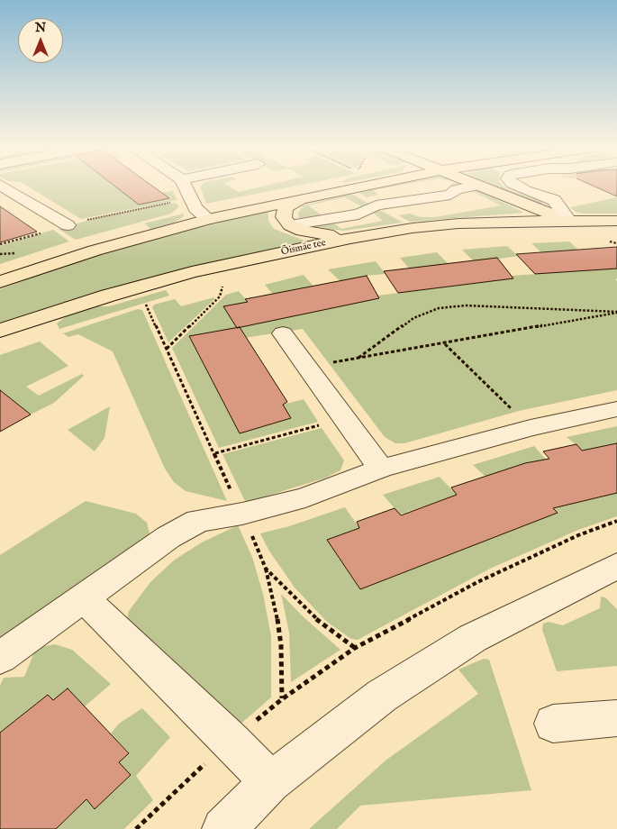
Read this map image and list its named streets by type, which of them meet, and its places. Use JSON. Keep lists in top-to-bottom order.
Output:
{
  "streets": {
    "main road": ["Õismäe tee"]
  },
  "north": "top"
}
